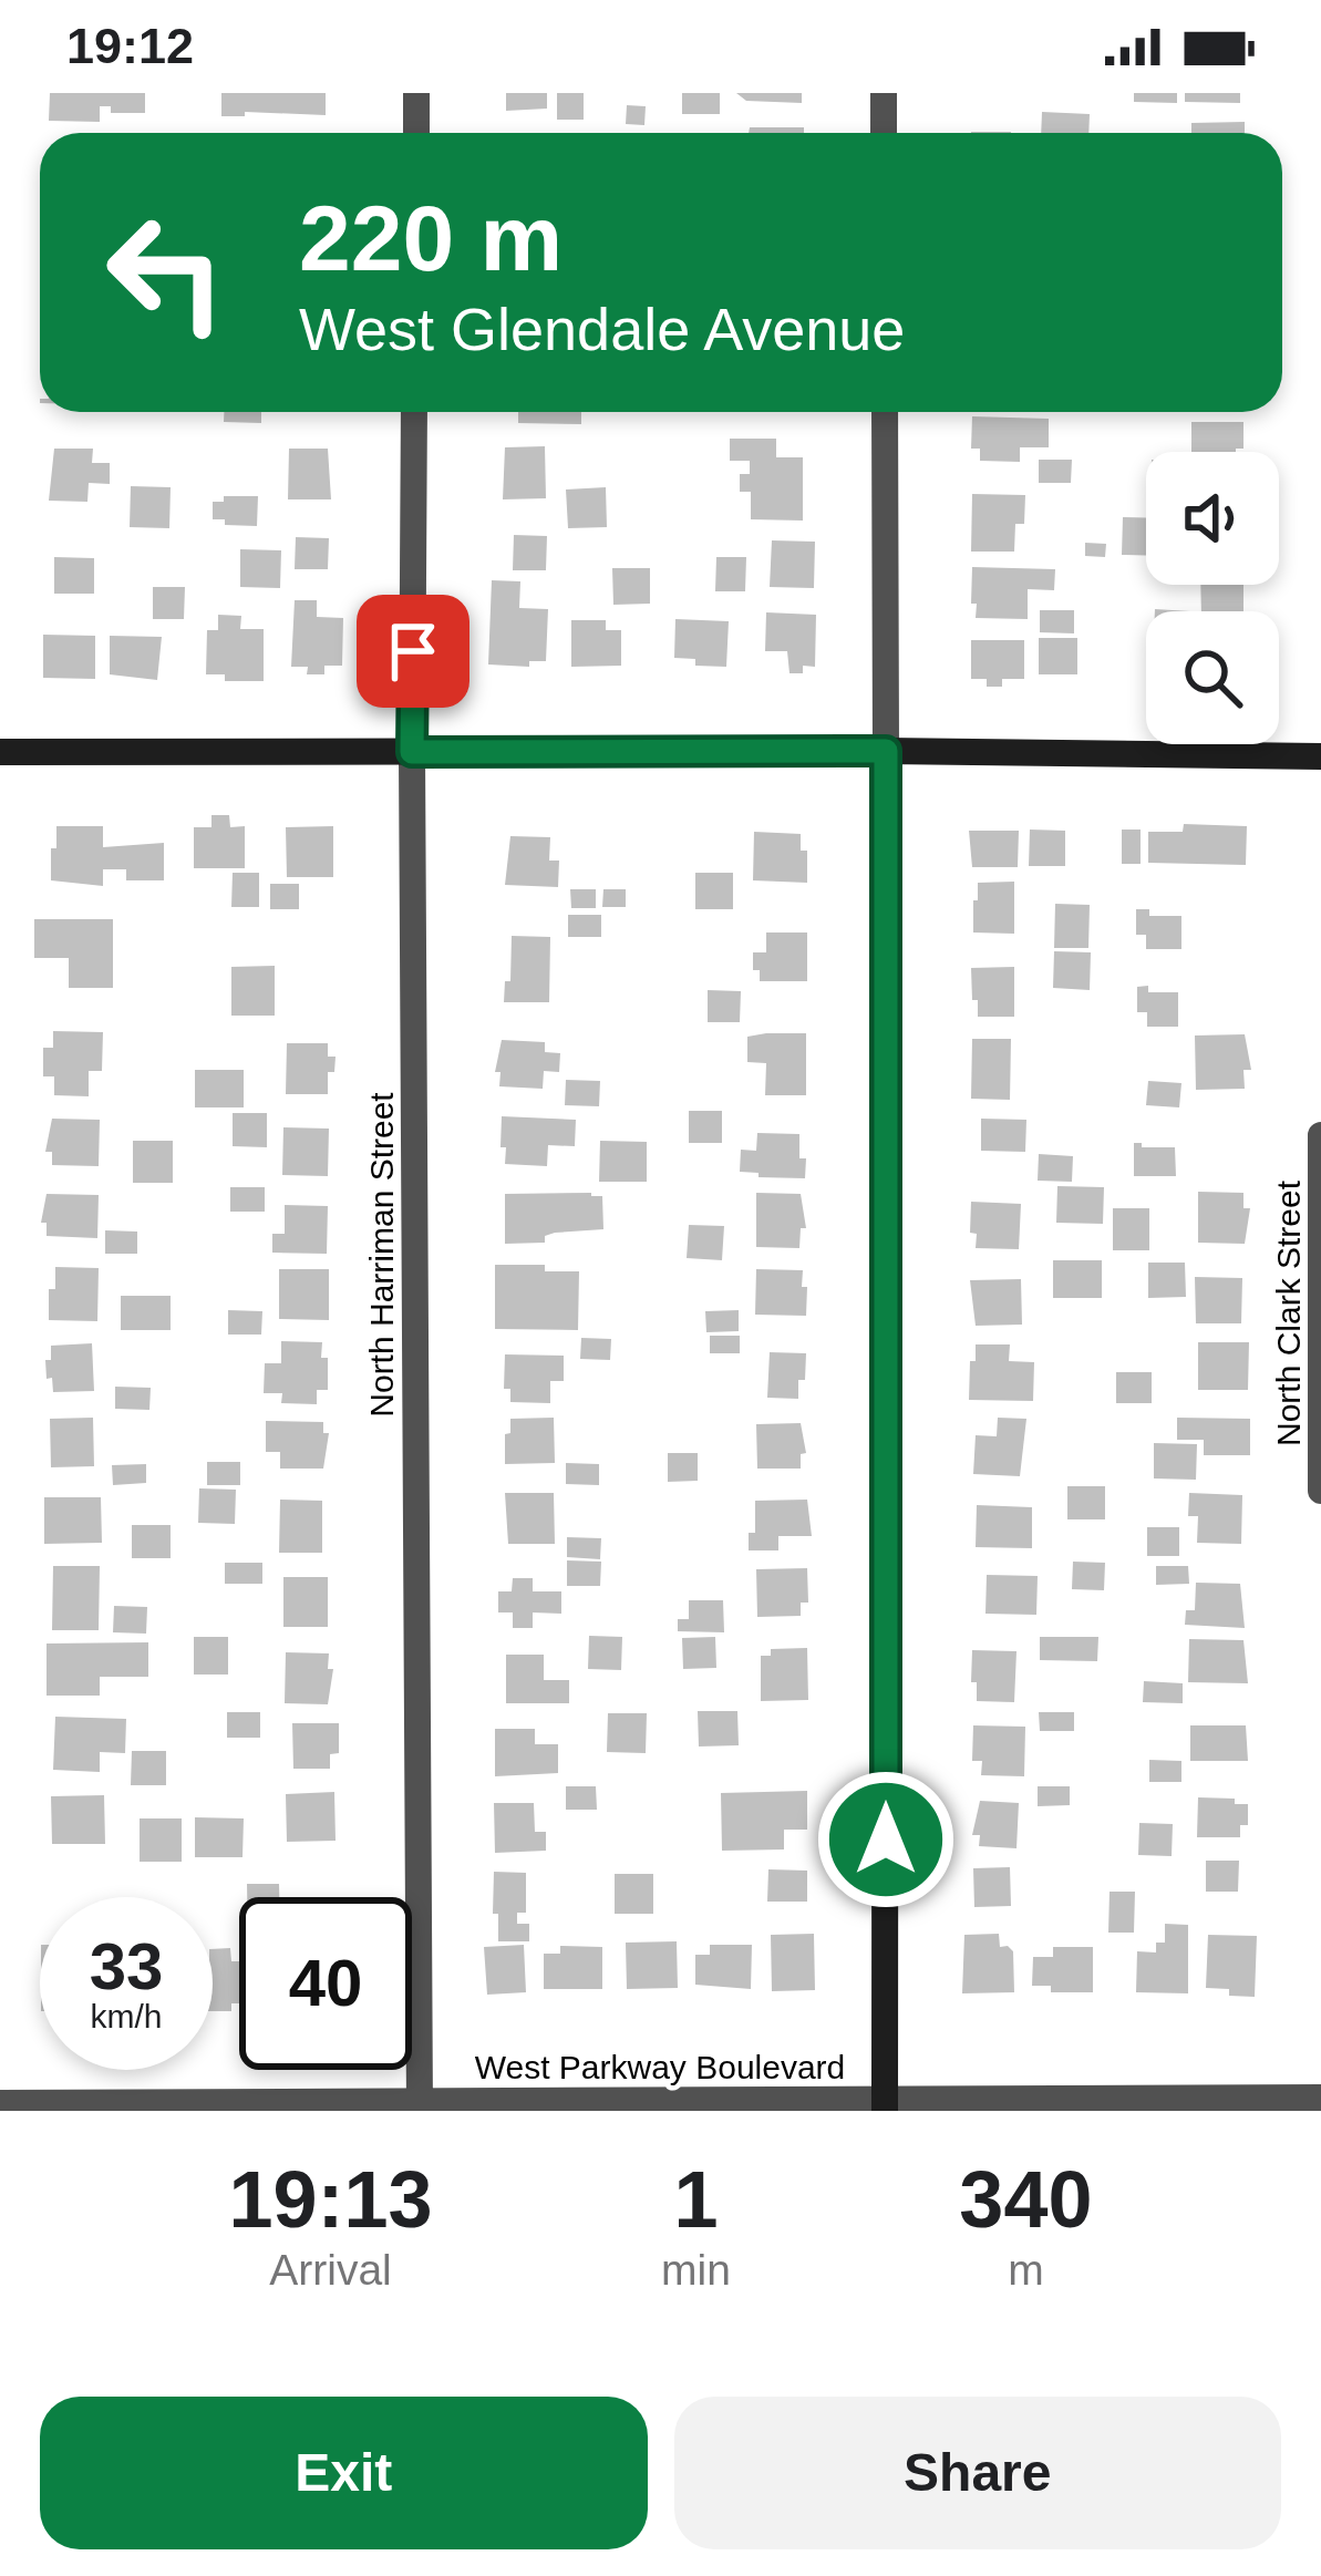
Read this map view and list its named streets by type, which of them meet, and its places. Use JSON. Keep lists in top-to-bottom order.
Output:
{
  "streets": {
    "street": ["North Harriman Street", "North Clark Street", "West Parkway Boulevard"]
  },
  "crossings": [
    ["North Harriman Street", "West Parkway Boulevard"]
  ],
  "page": {
    "status": "19:12",
    "turn": ["220 m", "West Glendale Avenue"],
    "speed": "33 km/h",
    "limit": "40",
    "eta": [
      "19:13",
      "Arrival",
      "1",
      "min",
      "340",
      "m"
    ],
    "buttons": ["Exit", "Share"]
  }
}
